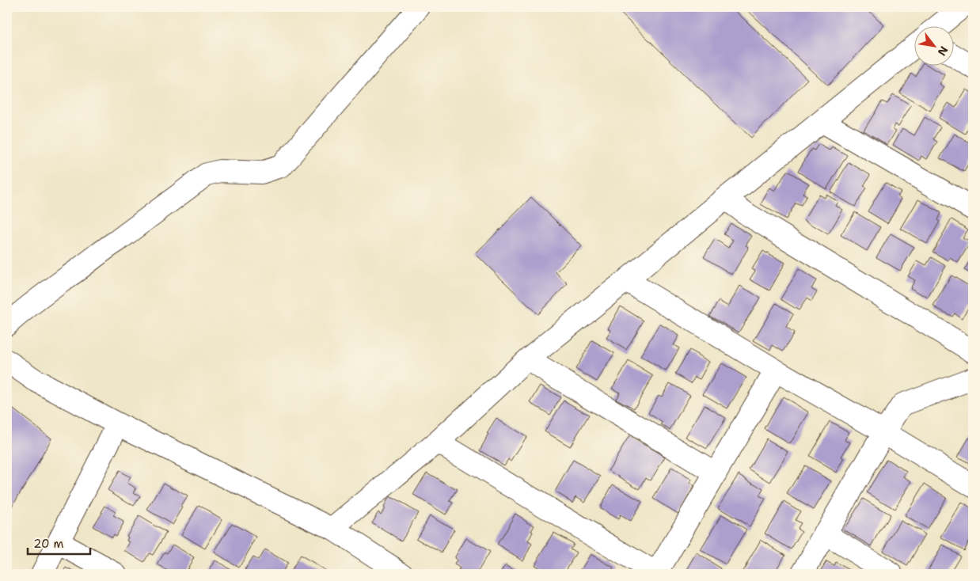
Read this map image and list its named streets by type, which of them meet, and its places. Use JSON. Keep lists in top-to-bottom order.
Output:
{
  "scale_bar": "20 m",
  "north": "bottom right"
}
